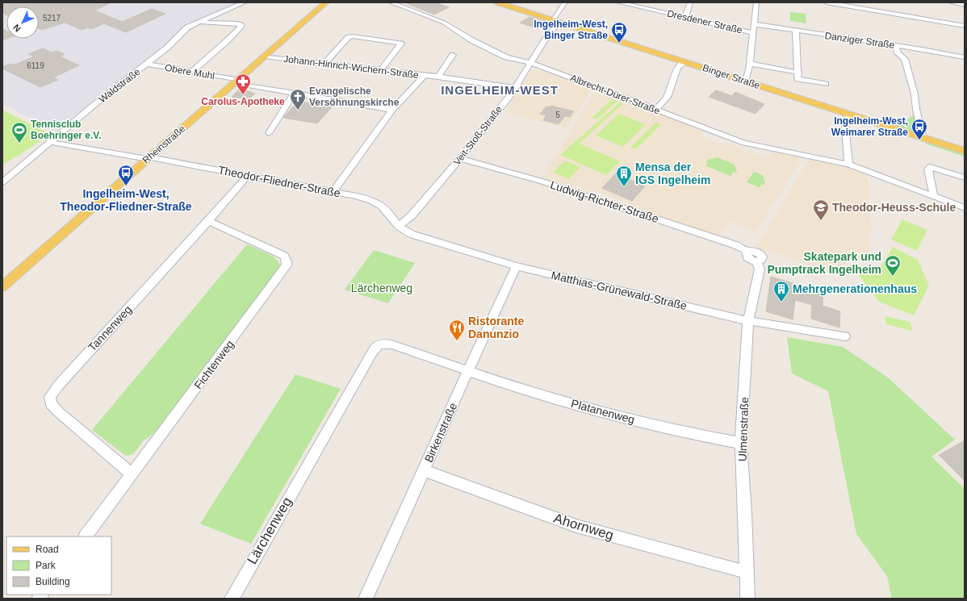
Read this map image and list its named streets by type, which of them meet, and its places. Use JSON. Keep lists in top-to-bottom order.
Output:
{
  "streets": {
    "main road": ["Binger Straße", "Rheinstraße"],
    "street": [
      "Dresdener Straße",
      "Danziger Straße",
      "Johann-Hinrich-Wichern-Straße",
      "Obere Muhl",
      "Waldstraße",
      "Albrecht-Dürer-Straße",
      "Veit-Stoß-Straße",
      "Theodor-Fliedner-Straße",
      "Ludwig-Richter-Straße",
      "Matthias-Grünewald-Straße",
      "Tannenweg",
      "Fichtenweg",
      "Platanenweg",
      "Ulmenstraße",
      "Birkenstraße",
      "Ahornweg",
      "Lärchenweg"
    ]
  },
  "crossings": [
    ["Johann-Hinrich-Wichern-Straße", "Veit-Stoß-Straße"],
    ["Johann-Hinrich-Wichern-Straße", "Rheinstraße"],
    ["Obere Muhl", "Waldstraße"],
    ["Obere Muhl", "Rheinstraße"],
    ["Binger Straße", "Veit-Stoß-Straße"],
    ["Waldstraße", "Theodor-Fliedner-Straße"],
    ["Albrecht-Dürer-Straße", "Veit-Stoß-Straße"],
    ["Veit-Stoß-Straße", "Theodor-Fliedner-Straße"],
    ["Veit-Stoß-Straße", "Ludwig-Richter-Straße"],
    ["Veit-Stoß-Straße", "Matthias-Grünewald-Straße"],
    ["Rheinstraße", "Theodor-Fliedner-Straße"],
    ["Theodor-Fliedner-Straße", "Matthias-Grünewald-Straße"],
    ["Theodor-Fliedner-Straße", "Tannenweg"],
    ["Ludwig-Richter-Straße", "Ulmenstraße"],
    ["Matthias-Grünewald-Straße", "Ulmenstraße"],
    ["Matthias-Grünewald-Straße", "Birkenstraße"],
    ["Tannenweg", "Fichtenweg"],
    ["Platanenweg", "Ulmenstraße"],
    ["Platanenweg", "Birkenstraße"],
    ["Platanenweg", "Lärchenweg"],
    ["Ulmenstraße", "Ahornweg"],
    ["Birkenstraße", "Ahornweg"],
    ["Birkenstraße", "Lärchenweg"]
  ],
  "districts": ["INGELHEIM-WEST"],
  "parks": ["Lärchenweg"],
  "places": {
    "bus stop": ["Ingelheim-West, Binger Straße", "Ingelheim-West, Weimarer Straße", "Ingelheim-West, Theodor-Fliedner-Straße"],
    "pharmacy": ["Carolus-Apotheke"],
    "church": ["Evangelische Versöhnungskirche"],
    "sports": ["Tennisclub Boehringer e.V.", "Skatepark und Pumptrack Ingelheim"],
    "building": ["Mensa der IGS Ingelheim", "Mehrgenerationenhaus"],
    "school or university": ["Theodor-Heuss-Schule"],
    "restaurant": ["Ristorante Danunzio"]
  },
  "house_numbers": ["5217", "6119", "5"],
  "legend": ["Road", "Park", "Building"],
  "north": "bottom left"
}
